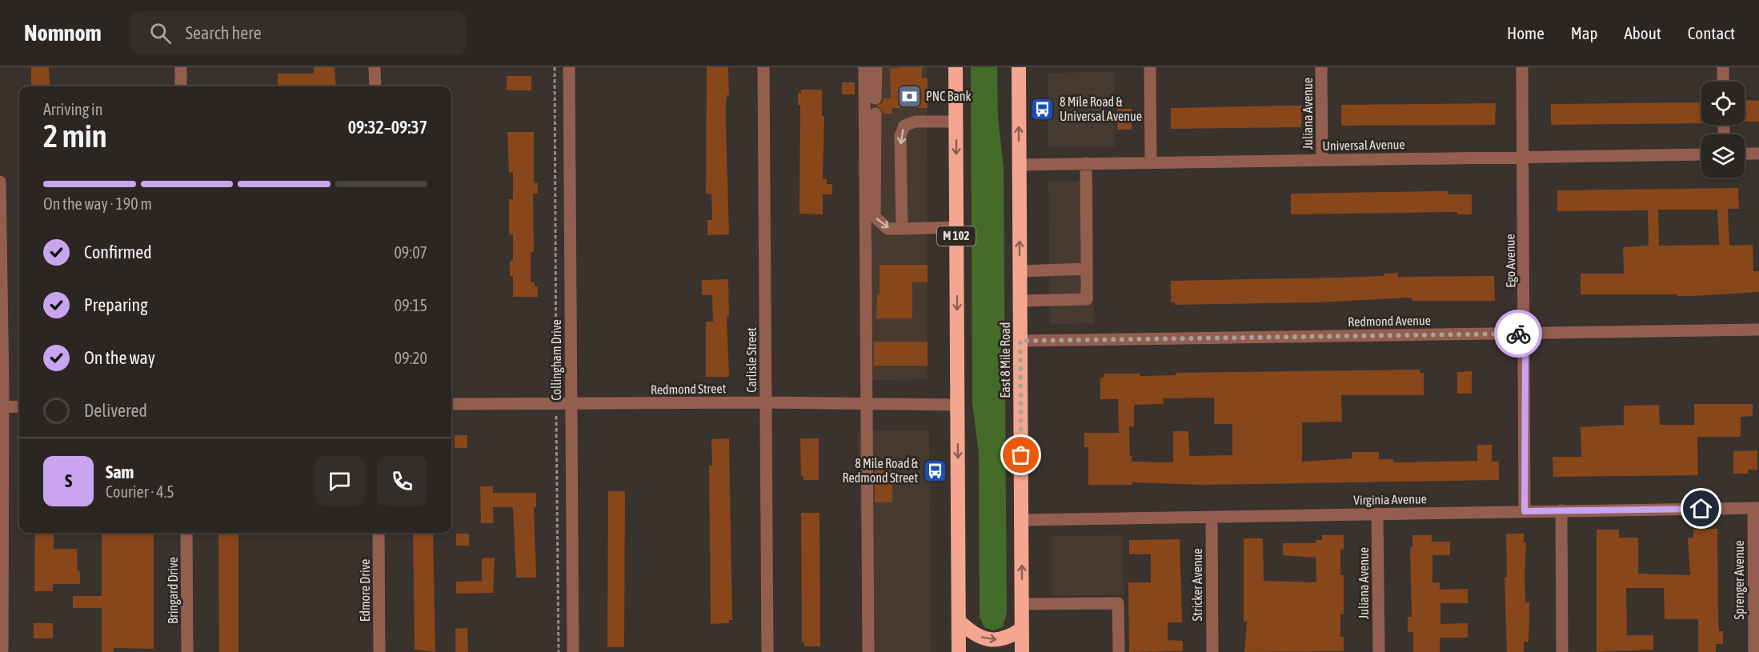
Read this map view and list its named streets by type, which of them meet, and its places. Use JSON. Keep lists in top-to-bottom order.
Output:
{
  "streets": {
    "highway": ["M 102", "East 8 Mile Road"],
    "street": [
      "Juliana Avenue",
      "Universal Avenue",
      "Ego Avenue",
      "Redmond Avenue",
      "Collingham Drive",
      "Carlisle Street",
      "Redmond Street",
      "Virginia Avenue",
      "Sprenger Avenue",
      "Stricker Avenue",
      "Bringard Drive",
      "Edmore Drive"
    ]
  },
  "crossings": [
    ["Juliana Avenue", "Universal Avenue"],
    ["Juliana Avenue", "Virginia Avenue"],
    ["Universal Avenue", "Ego Avenue"],
    ["Universal Avenue", "East 8 Mile Road"],
    ["M 102", "Redmond Street"],
    ["Ego Avenue", "Redmond Avenue"],
    ["Ego Avenue", "Virginia Avenue"],
    ["Redmond Avenue", "East 8 Mile Road"],
    ["Collingham Drive", "Redmond Street"],
    ["Carlisle Street", "Redmond Street"],
    ["East 8 Mile Road", "Virginia Avenue"],
    ["Virginia Avenue", "Sprenger Avenue"],
    ["Virginia Avenue", "Stricker Avenue"]
  ],
  "places": {
    "bank": ["PNC Bank"],
    "bus stop": ["8 Mile Road & Universal Avenue", "8 Mile Road & Redmond Street"]
  },
  "page": {
    "header": "Nomnom",
    "search": "Search here",
    "nav": [
      "Home",
      "Map",
      "About",
      "Contact"
    ],
    "heading": ["2 min", "Arriving in", "09:32–09:37"],
    "panel": ["Sam", "Courier · 4.5"],
    "bar": "On the way · 190 m",
    "list": [
      ["Confirmed", "09:07"],
      ["Preparing", "09:15"],
      ["On the way", "09:20"],
      "Delivered"
    ],
    "round": "S"
  }
}
